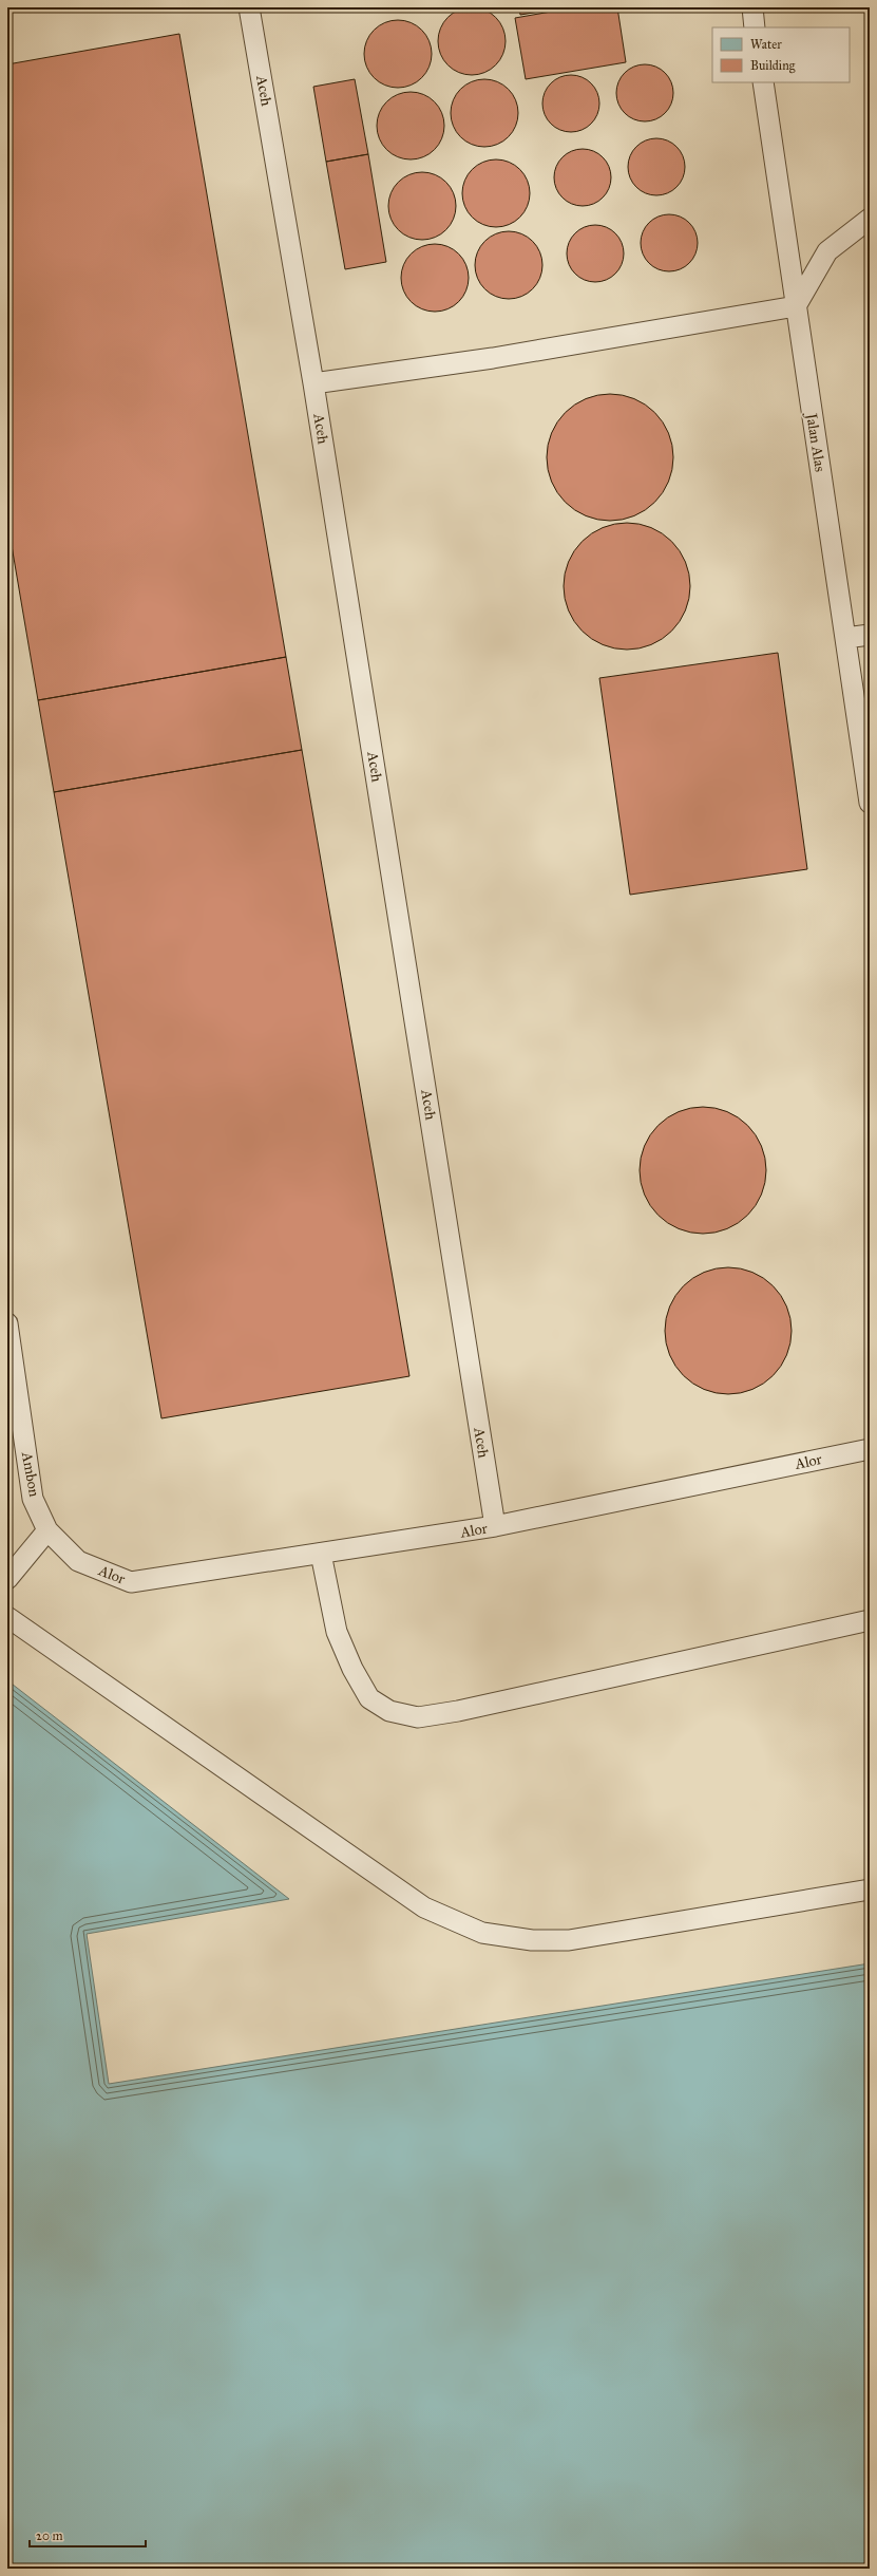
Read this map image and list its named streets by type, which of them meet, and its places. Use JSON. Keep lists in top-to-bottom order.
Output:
{
  "streets": {
    "lane": [
      "Aceh",
      "Jalan Alas",
      "Alor",
      "Ambon"
    ]
  },
  "crossings": [
    ["Aceh", "Alor"],
    ["Alor", "Ambon"]
  ],
  "legend": ["Water", "Building"],
  "scale_bar": "20 m"
}
